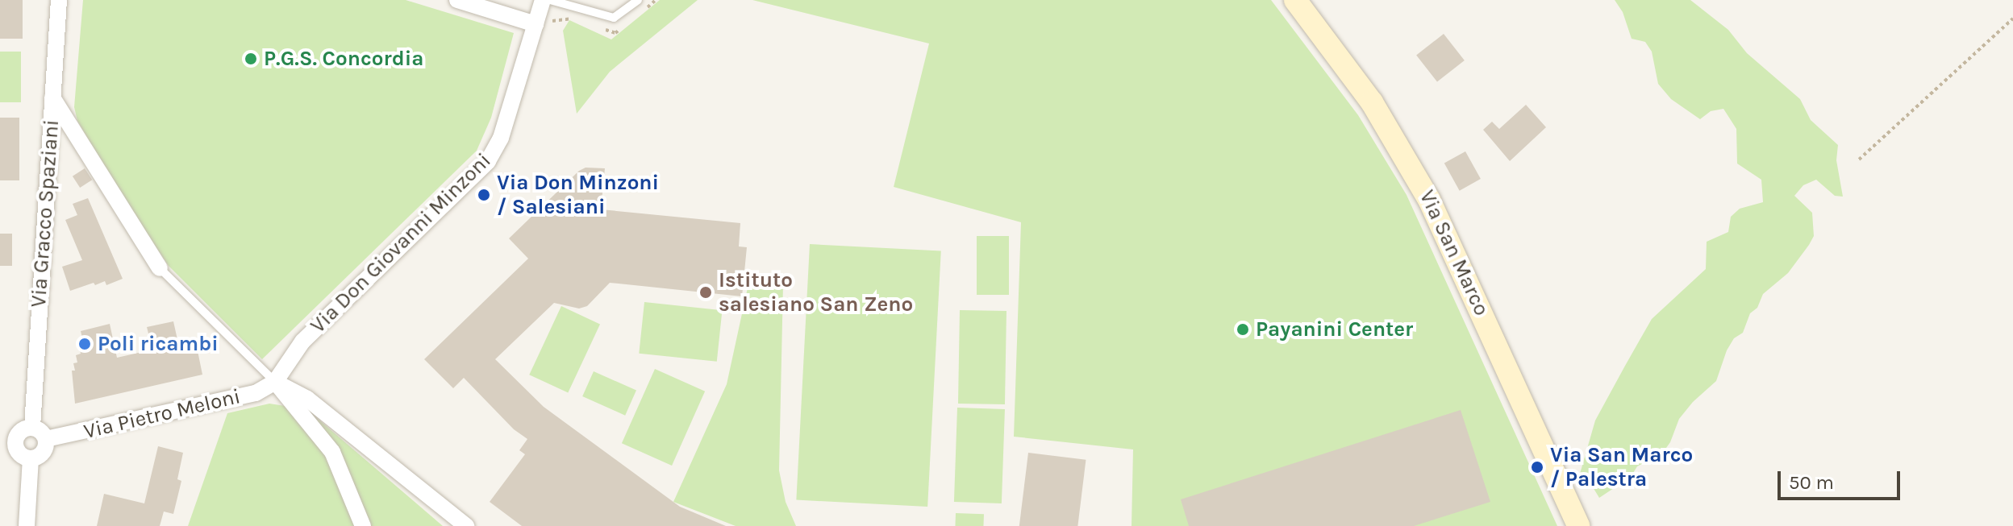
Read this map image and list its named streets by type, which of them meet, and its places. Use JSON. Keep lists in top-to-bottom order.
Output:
{
  "streets": {
    "main road": ["Via San Marco"],
    "street": ["Via Gracco Spaziani", "Via Don Giovanni Minzoni", "Via Pietro Meloni"]
  },
  "crossings": [
    ["Via Gracco Spaziani", "Via Pietro Meloni"],
    ["Via Don Giovanni Minzoni", "Via Pietro Meloni"]
  ],
  "places": [
    "P.G.S. Concordia",
    "Via Don Minzoni / Salesiani",
    "Istituto salesiano San Zeno",
    "Payanini Center",
    "Poli ricambi",
    "Via San Marco / Palestra"
  ],
  "scale_bar": "50 m"
}
